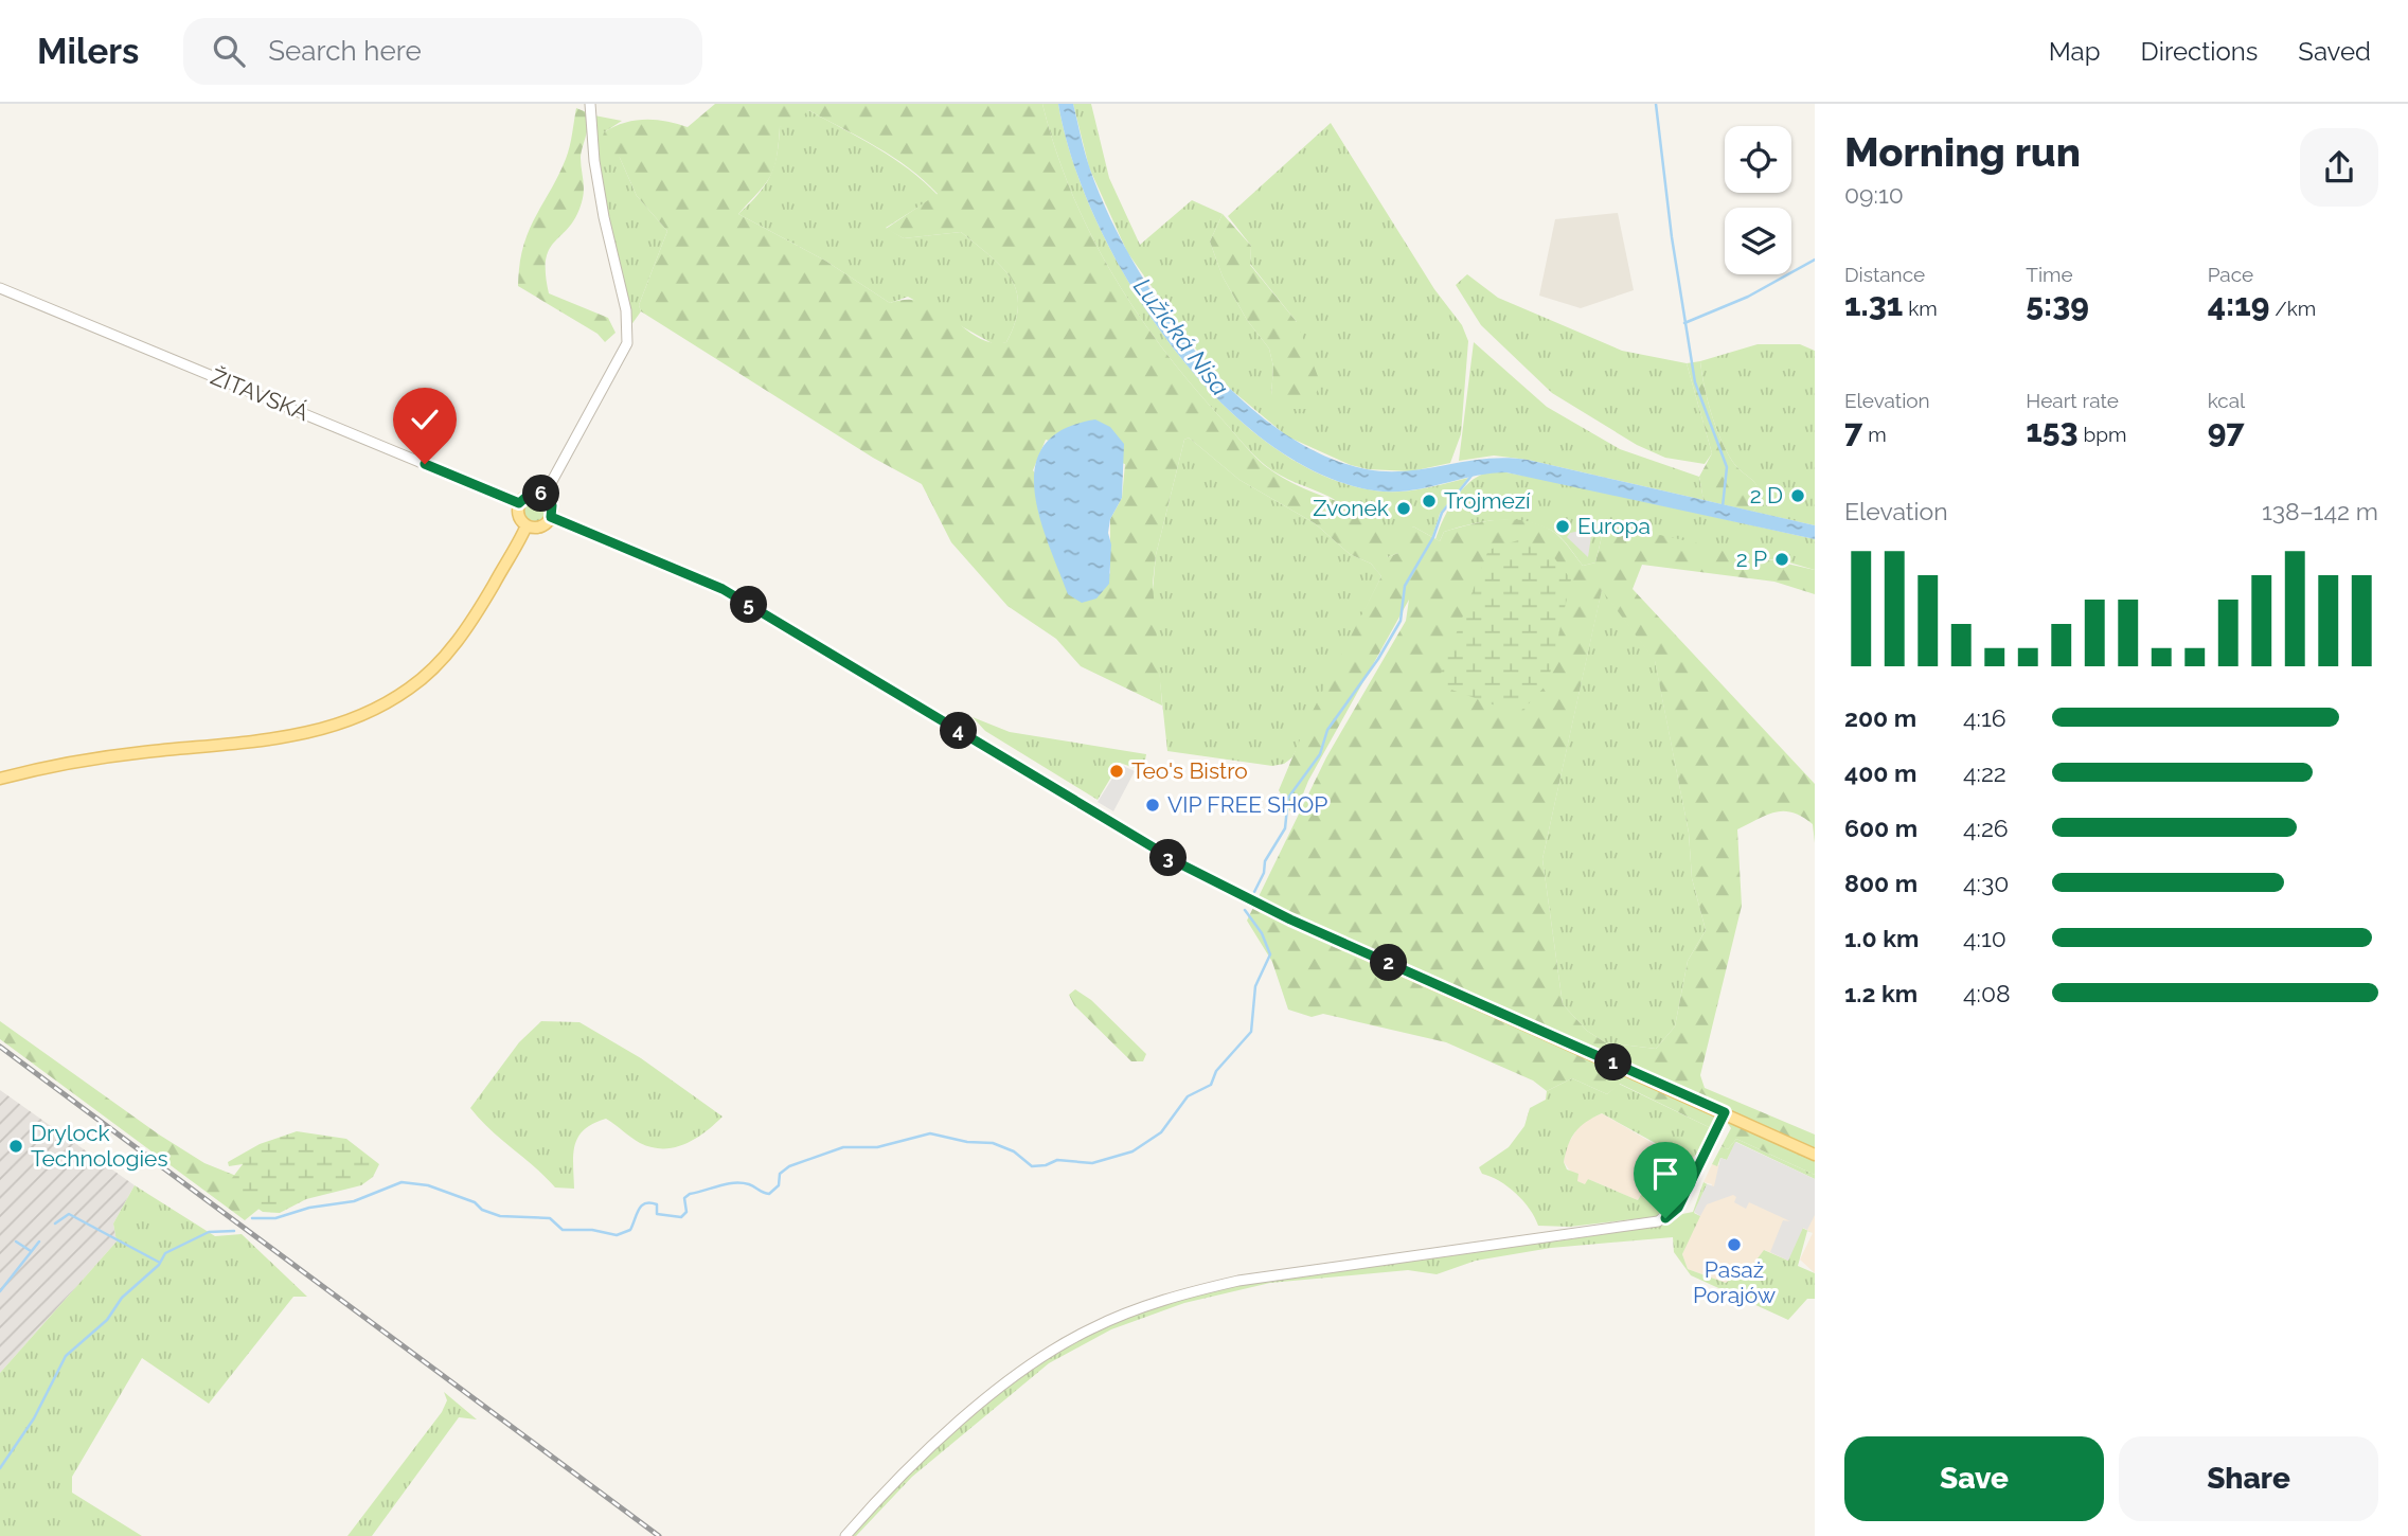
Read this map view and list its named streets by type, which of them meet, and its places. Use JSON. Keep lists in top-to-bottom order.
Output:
{
  "streets": {
    "street": ["ŽITAVSKÁ"]
  },
  "water": ["Lužická Nisa"],
  "places": [
    "2 D",
    "Trojmezí",
    "Zvonek",
    "Europa",
    "2 P",
    "Teo's Bistro",
    "VIP FREE SHOP",
    "Drylock Technologies",
    "Pasaż Porajów"
  ],
  "page": {
    "header": "Milers",
    "search": "Search here",
    "nav": ["Map", "Directions", "Saved"],
    "heading": ["Morning run", "09:10"],
    "stats": [
      ["Distance", "1.31 km"],
      ["Time", "5:39"],
      ["Pace", "4:19 /km"],
      ["Elevation", "7 m"],
      ["Heart rate", "153 bpm"],
      ["kcal", "97"]
    ],
    "pins": [
      "6",
      "5",
      "4",
      "3",
      "2",
      "1"
    ],
    "chart": ["Elevation", "138–142 m"],
    "list": [
      {
        "name": "200 m",
        "note": "4:16"
      },
      {
        "name": "400 m",
        "note": "4:22"
      },
      {
        "name": "600 m",
        "note": "4:26"
      },
      {
        "name": "800 m",
        "note": "4:30"
      },
      {
        "name": "1.0 km",
        "note": "4:10"
      },
      {
        "name": "1.2 km",
        "note": "4:08"
      }
    ],
    "buttons": ["Save", "Share"]
  }
}
